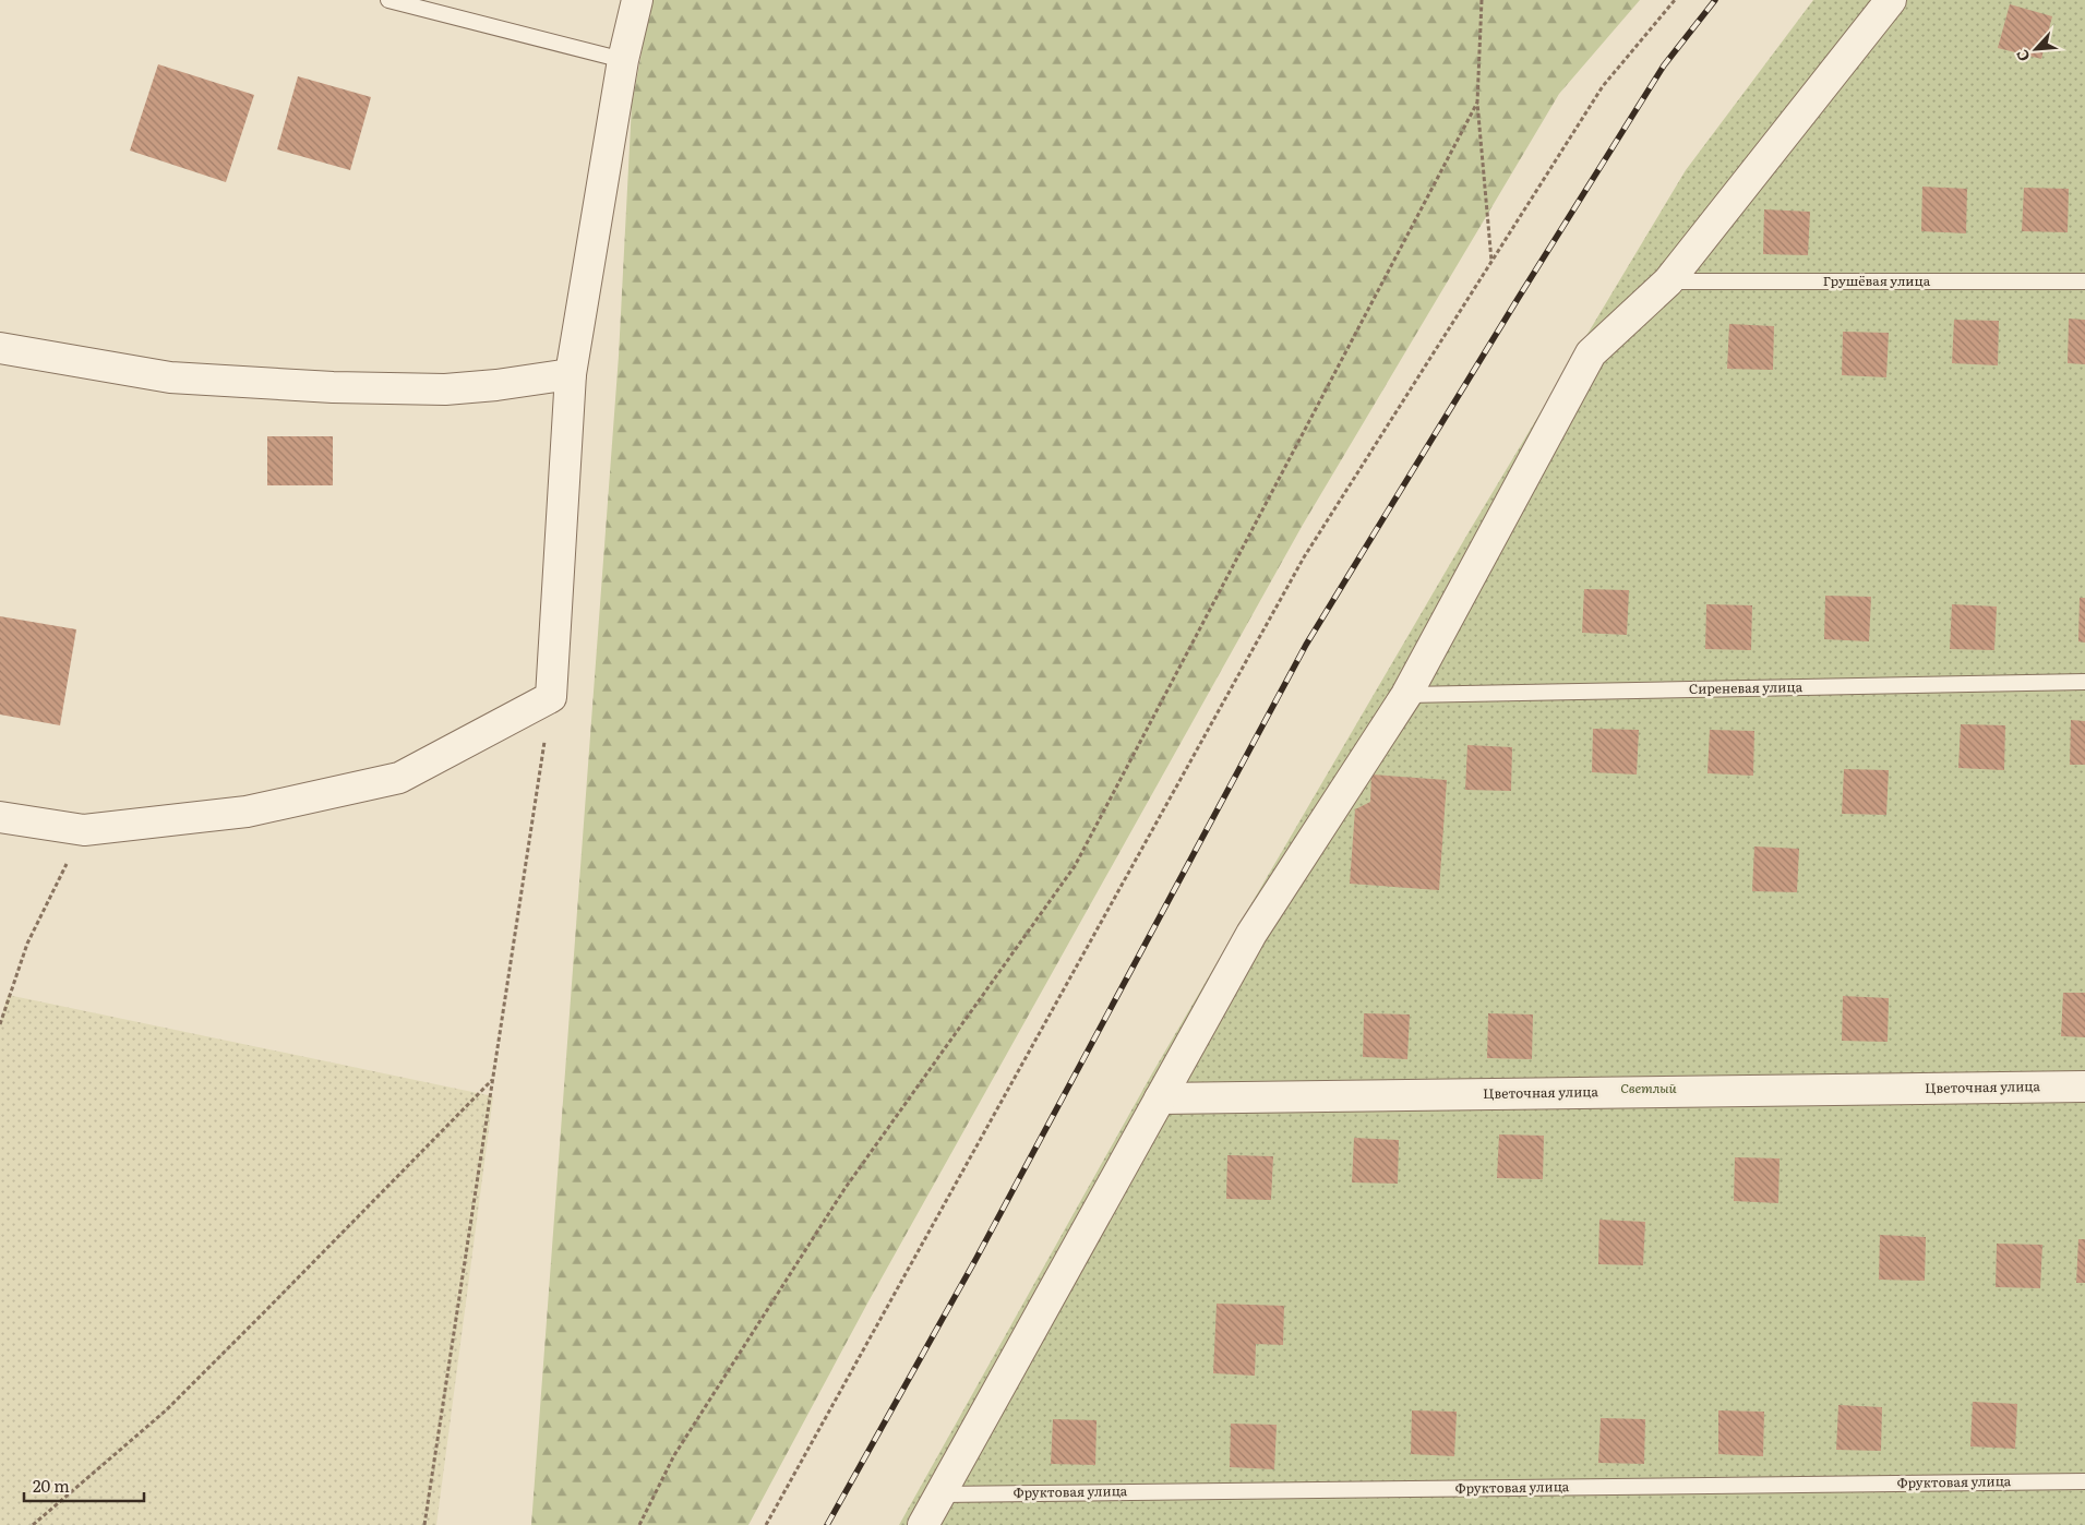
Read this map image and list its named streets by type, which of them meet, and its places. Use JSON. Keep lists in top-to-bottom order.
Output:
{
  "streets": {
    "street": ["Цветочная улица"],
    "lane": ["Грушёвая улица", "Сиреневая улица", "Фруктовая улица"]
  },
  "parks": ["Светлый"],
  "scale_bar": "20 m",
  "north": "bottom left"
}
